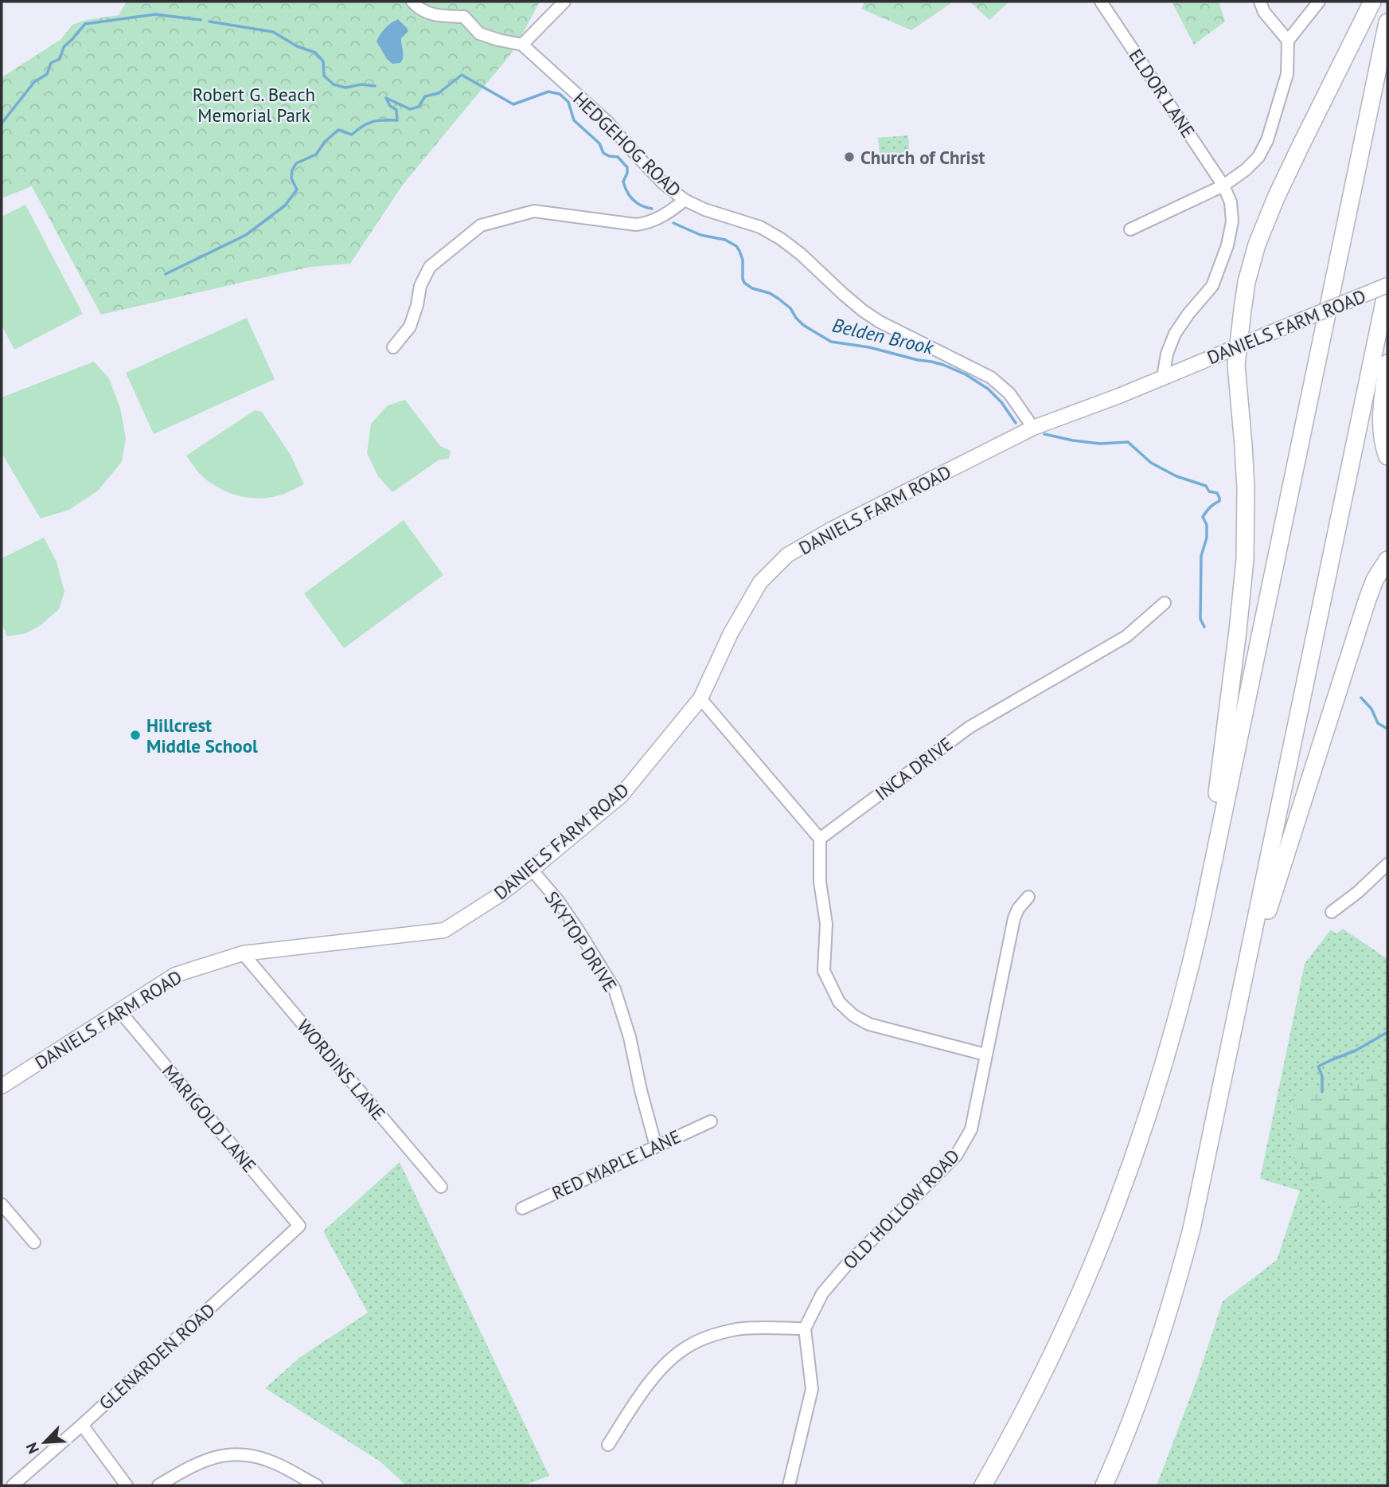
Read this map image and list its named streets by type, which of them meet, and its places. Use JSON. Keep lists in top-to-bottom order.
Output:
{
  "streets": {
    "main road": ["DANIELS FARM ROAD"],
    "street": [
      "ELDOR LANE",
      "HEDGEHOG ROAD",
      "INCA DRIVE",
      "SKYTOP DRIVE",
      "WORDINS LANE",
      "MARIGOLD LANE",
      "RED MAPLE LANE",
      "OLD HOLLOW ROAD",
      "GLENARDEN ROAD"
    ]
  },
  "crossings": [
    ["ELDOR LANE", "DANIELS FARM ROAD"],
    ["HEDGEHOG ROAD", "DANIELS FARM ROAD"],
    ["DANIELS FARM ROAD", "SKYTOP DRIVE"],
    ["DANIELS FARM ROAD", "WORDINS LANE"],
    ["DANIELS FARM ROAD", "MARIGOLD LANE"],
    ["SKYTOP DRIVE", "RED MAPLE LANE"],
    ["MARIGOLD LANE", "GLENARDEN ROAD"]
  ],
  "water": ["Belden Brook"],
  "parks": ["Robert G. Beach Memorial Park"],
  "places": ["Church of Christ", "Hillcrest Middle School"],
  "north": "bottom left"
}
